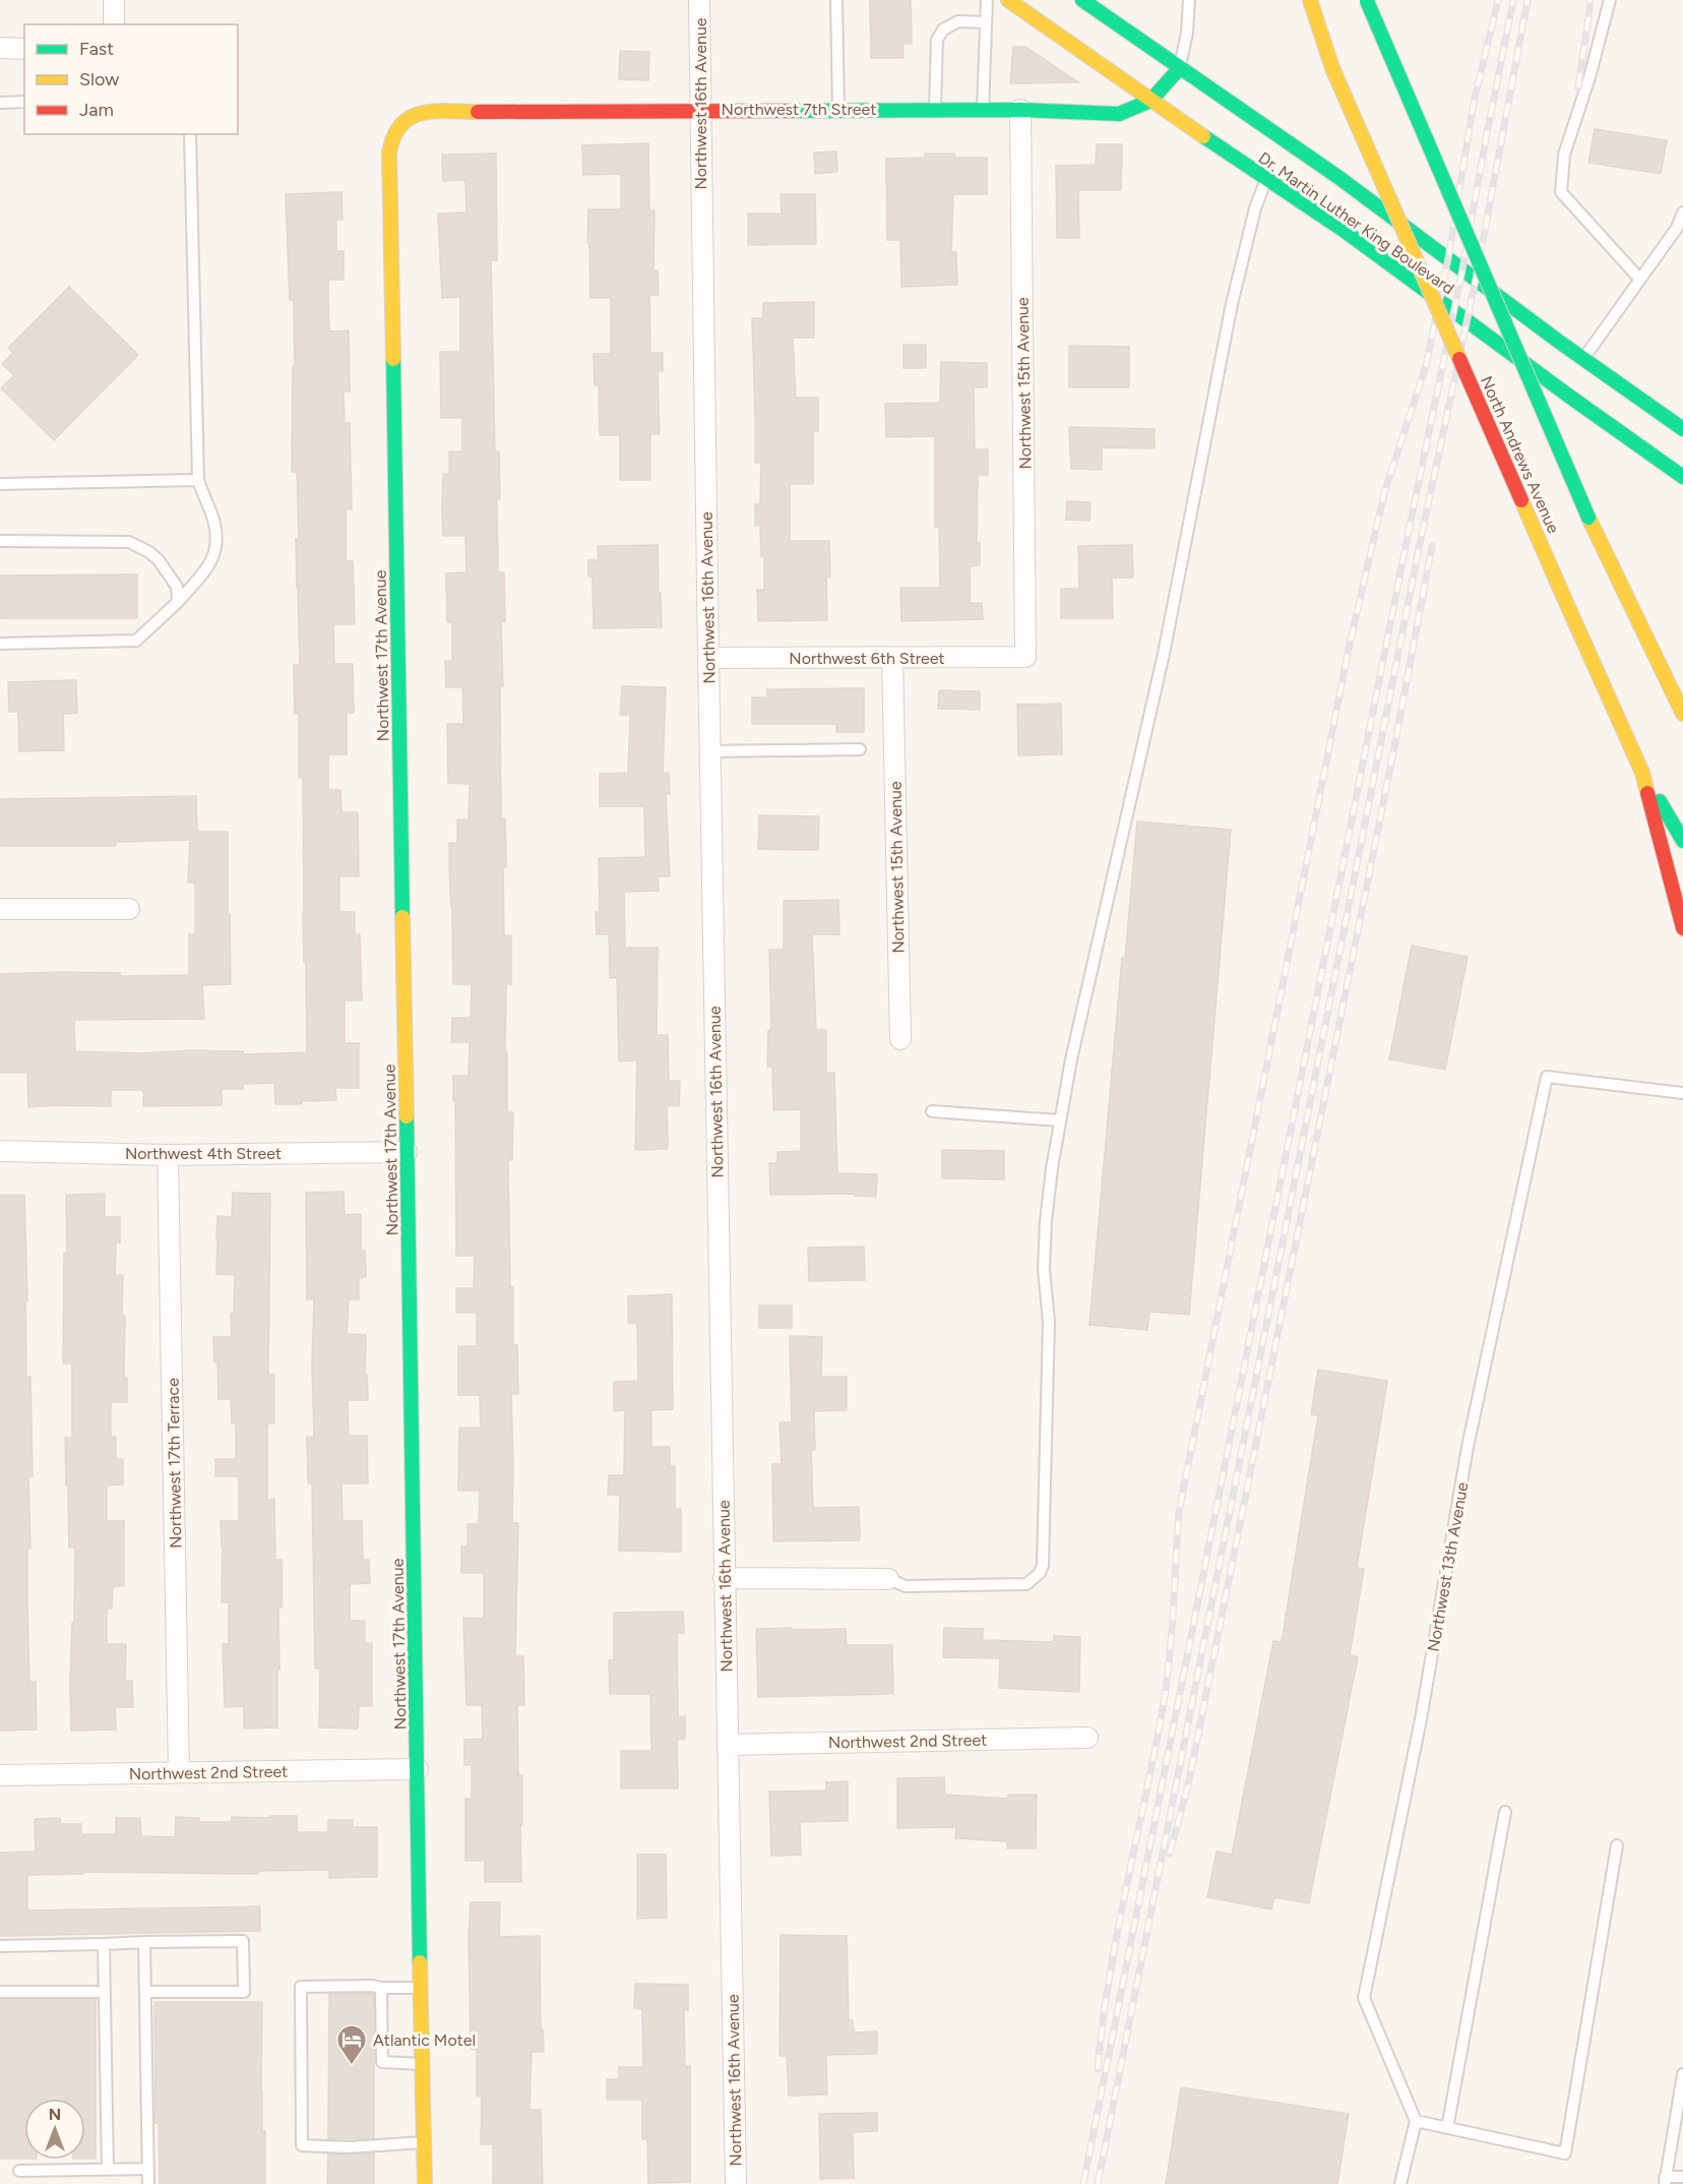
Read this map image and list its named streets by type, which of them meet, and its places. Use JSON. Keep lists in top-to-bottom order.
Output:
{
  "streets": {
    "main road": [
      "Northwest 7th Street",
      "Dr. Martin Luther King Boulevard",
      "North Andrews Avenue",
      "Northwest 17th Avenue"
    ],
    "street": [
      "Northwest 16th Avenue",
      "Northwest 15th Avenue",
      "Northwest 6th Street",
      "Northwest 4th Street",
      "Northwest 17th Terrace",
      "Northwest 2nd Street"
    ],
    "lane": ["Northwest 13th Avenue"]
  },
  "crossings": [
    ["Northwest 16th Avenue", "Northwest 7th Street"],
    ["Northwest 16th Avenue", "Northwest 6th Street"],
    ["Northwest 16th Avenue", "Northwest 2nd Street"],
    ["Northwest 7th Street", "Dr. Martin Luther King Boulevard"],
    ["Northwest 7th Street", "Northwest 15th Avenue"],
    ["Northwest 7th Street", "Northwest 17th Avenue"],
    ["Northwest 15th Avenue", "Northwest 6th Street"],
    ["Northwest 17th Avenue", "Northwest 4th Street"],
    ["Northwest 17th Avenue", "Northwest 2nd Street"],
    ["Northwest 4th Street", "Northwest 17th Terrace"],
    ["Northwest 17th Terrace", "Northwest 2nd Street"]
  ],
  "places": {
    "hotel": ["Atlantic Motel"]
  },
  "legend": ["Fast", "Slow", "Jam"],
  "north": "top"
}
